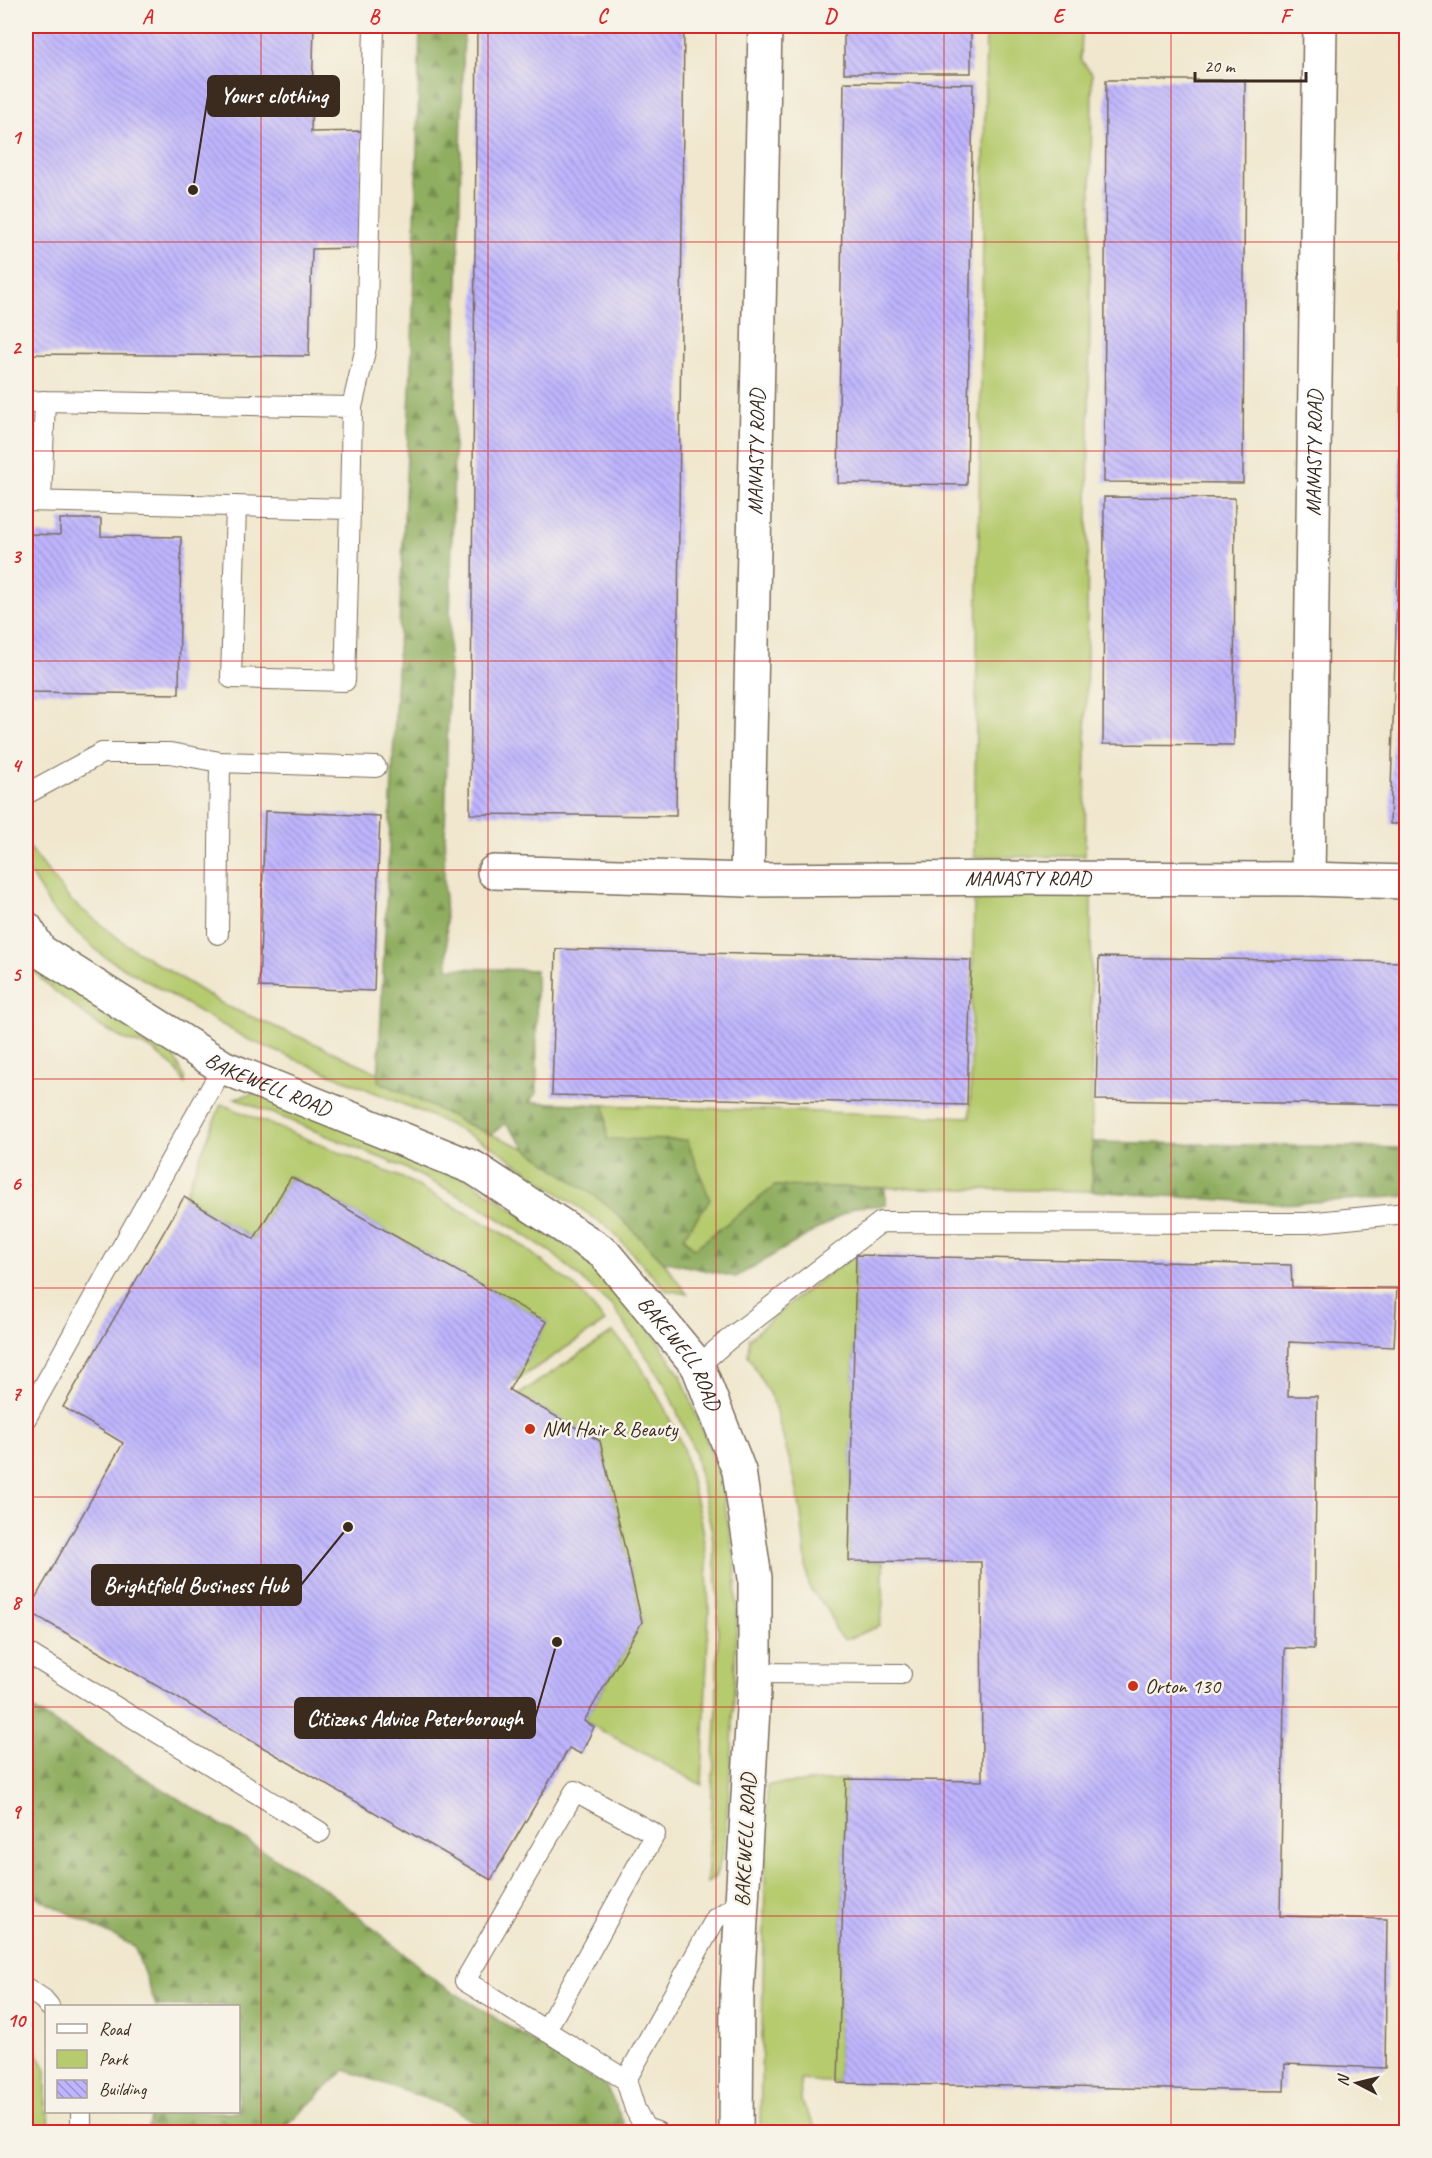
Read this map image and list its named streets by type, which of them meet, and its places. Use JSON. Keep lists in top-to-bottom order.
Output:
{
  "streets": {
    "street": ["MANASTY ROAD", "BAKEWELL ROAD"]
  },
  "places": [
    "Yours clothing",
    "NM Hair & Beauty",
    "Brightfield Business Hub",
    "Citizens Advice Peterborough",
    "Orton 130"
  ],
  "legend": ["Road", "Park", "Building"],
  "scale_bar": "20 m",
  "north": "left",
  "grid": {
    "columns": [
      "A",
      "B",
      "C",
      "D",
      "E",
      "F"
    ],
    "rows": [
      "1",
      "2",
      "3",
      "4",
      "5",
      "6",
      "7",
      "8",
      "9",
      "10"
    ]
  }
}
